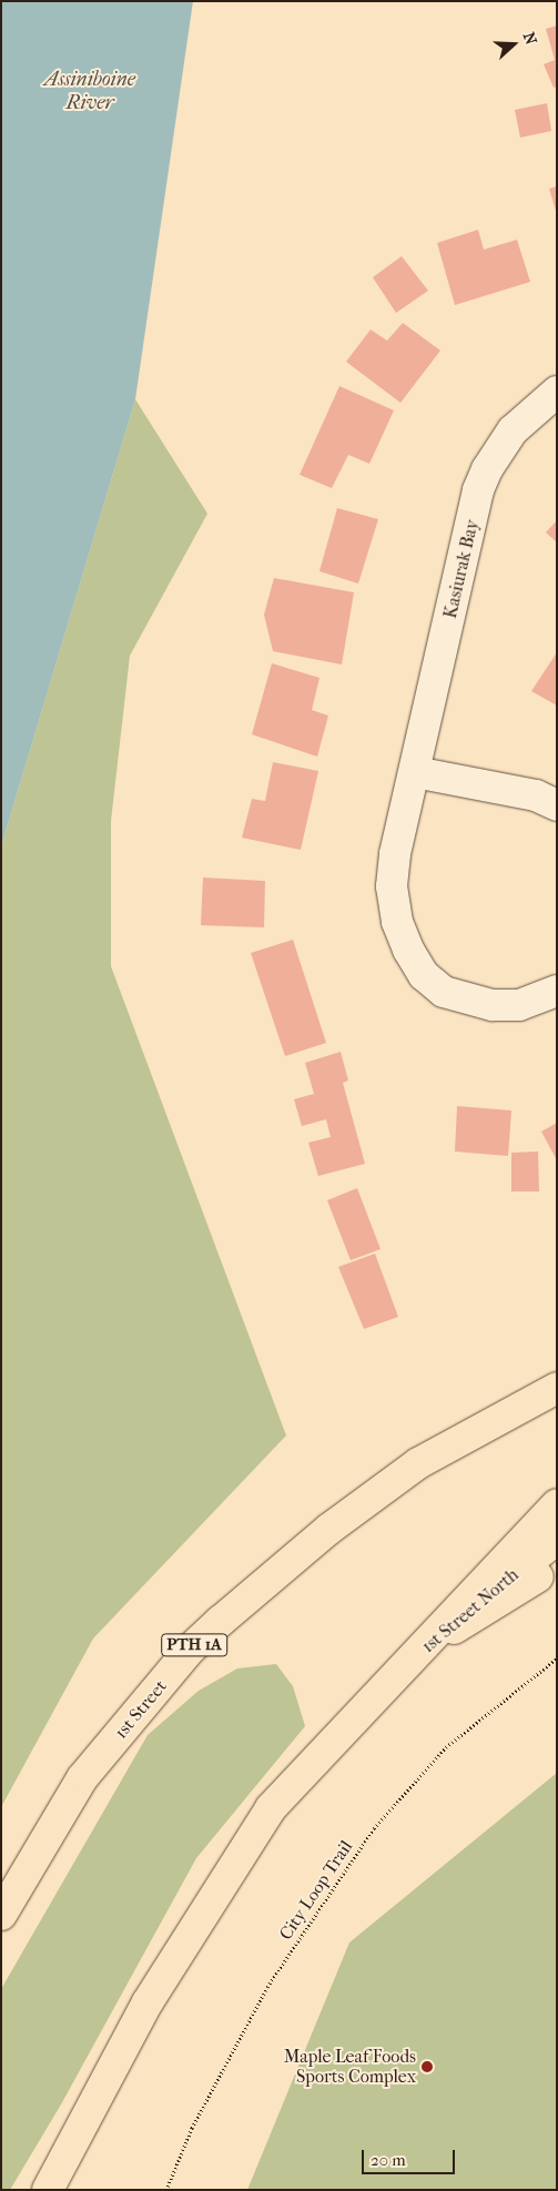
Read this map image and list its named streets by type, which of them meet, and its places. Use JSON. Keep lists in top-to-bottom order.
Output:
{
  "streets": {
    "main road": ["1st Street North", "PTH 1A", "1st Street"],
    "street": ["Kasiurak Bay"],
    "path": ["City Loop Trail"]
  },
  "crossings": [
    ["PTH 1A", "1st Street"]
  ],
  "water": ["Assiniboine River"],
  "places": ["Maple Leaf Foods Sports Complex"],
  "scale_bar": "20 m",
  "north": "right"
}
